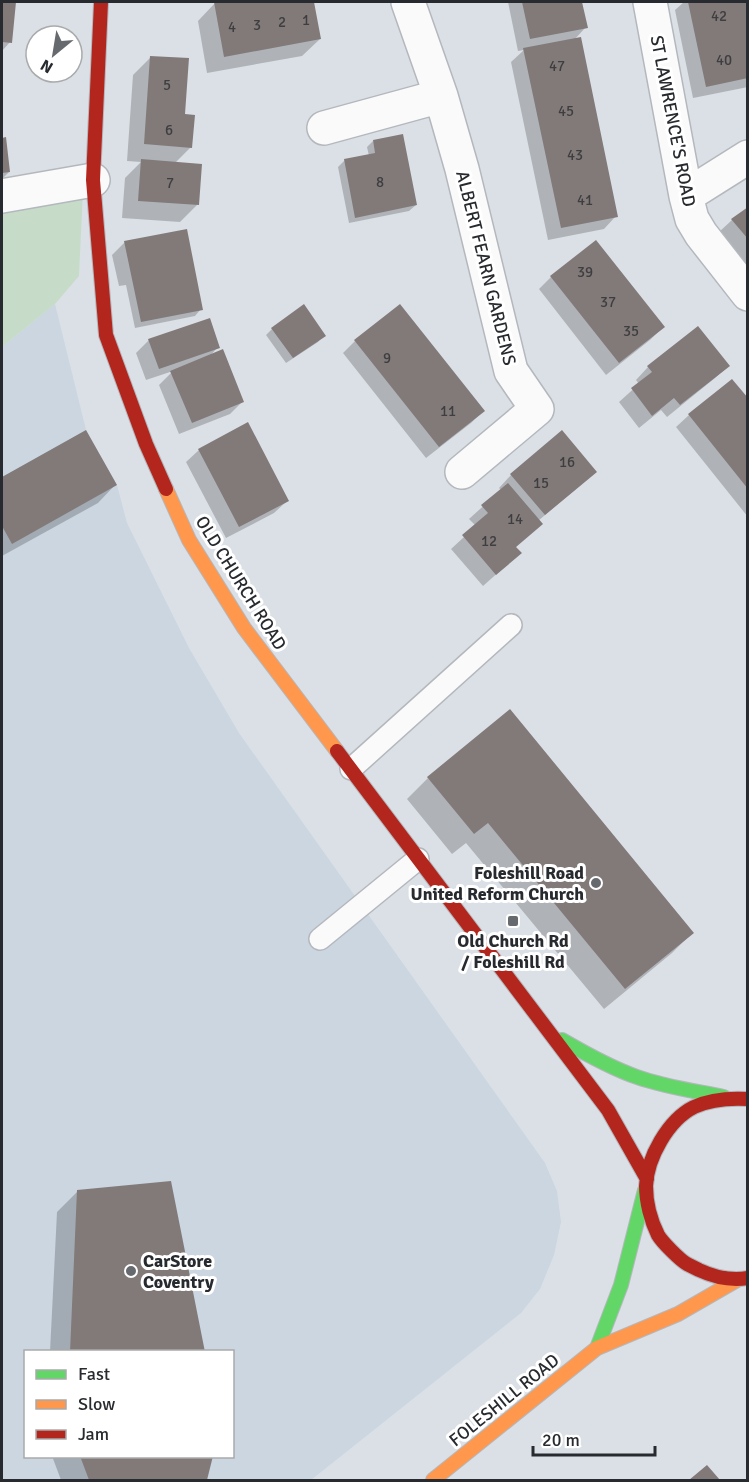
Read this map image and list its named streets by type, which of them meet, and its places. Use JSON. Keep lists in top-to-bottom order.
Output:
{
  "streets": {
    "main road": ["OLD CHURCH ROAD", "FOLESHILL ROAD"],
    "street": ["ST LAWRENCE'S ROAD", "ALBERT FEARN GARDENS"]
  },
  "places": {
    "other": ["Foleshill Road United Reform Church", "CarStore Coventry"],
    "transit": ["Old Church Rd / Foleshill Rd"]
  },
  "house_numbers": [
    "42",
    "1",
    "2",
    "3",
    "4",
    "40",
    "47",
    "5",
    "45",
    "6",
    "43",
    "8",
    "7",
    "41",
    "39",
    "37",
    "35",
    "9",
    "11",
    "16",
    "15",
    "14",
    "12"
  ],
  "legend": ["Fast", "Slow", "Jam"],
  "scale_bar": "20 m",
  "north": "bottom left"
}
